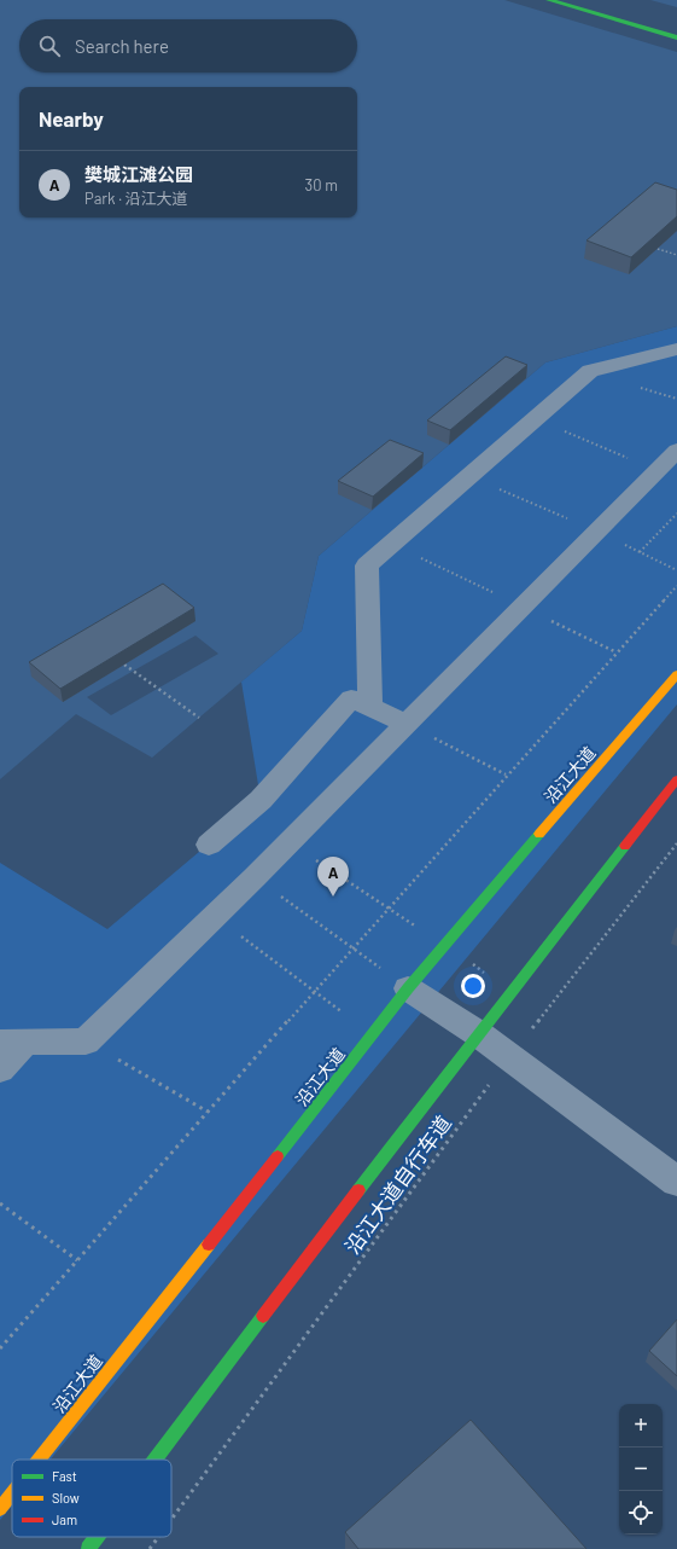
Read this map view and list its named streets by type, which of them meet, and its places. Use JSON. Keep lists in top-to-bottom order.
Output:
{
  "streets": {
    "main road": ["沿江大道"],
    "path": ["沿江大道自行车道"]
  },
  "legend": ["Fast", "Slow", "Jam"],
  "page": {
    "search": "Search here",
    "heading": "Nearby",
    "list": [
      {
        "mark": "A",
        "name": "樊城江滩公园",
        "note": "Park · 沿江大道",
        "value": "30 m"
      }
    ],
    "pins": "A",
    "map_buttons": ["+", "−"]
  }
}
